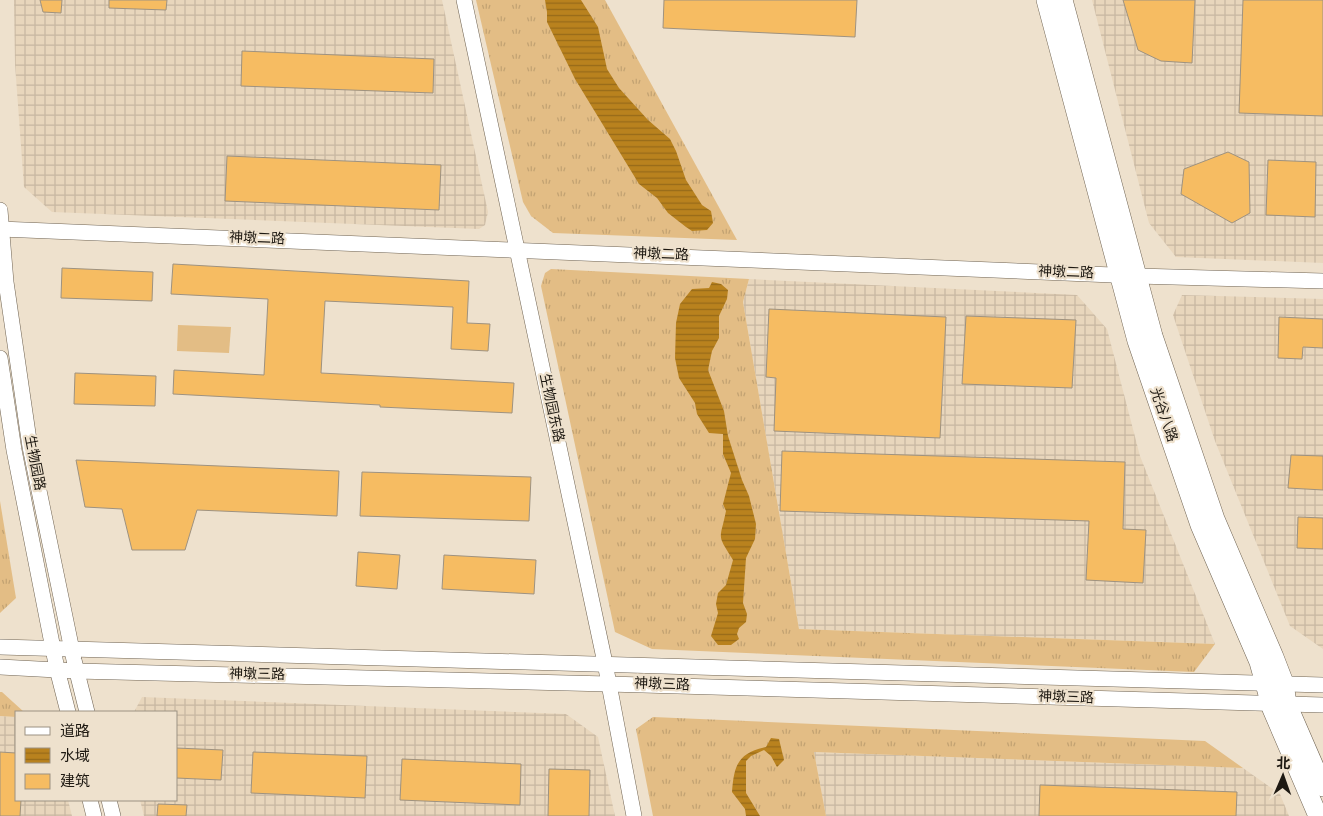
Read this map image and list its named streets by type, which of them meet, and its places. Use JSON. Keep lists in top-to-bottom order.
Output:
{
  "streets": {
    "main road": ["光谷八路"],
    "street": [
      "神墩二路",
      "生物园东路",
      "生物园路",
      "神墩三路"
    ]
  },
  "crossings": [
    ["神墩二路", "生物园东路"],
    ["神墩二路", "光谷八路"],
    ["神墩二路", "生物园路"],
    ["生物园东路", "神墩三路"],
    ["光谷八路", "神墩三路"],
    ["生物园路", "神墩三路"]
  ],
  "legend": ["道路", "水域", "建筑"],
  "north": "top"
}
